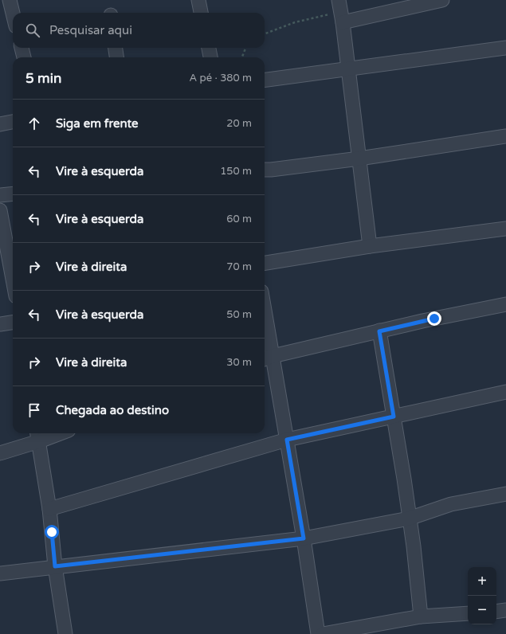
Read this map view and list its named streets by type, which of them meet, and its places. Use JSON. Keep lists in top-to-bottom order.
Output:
{
  "page": {
    "search": "Pesquisar aqui",
    "heading": ["5 min", "A pé · 380 m"],
    "list": [
      ["Siga em frente", "20 m"],
      ["Vire à esquerda", "150 m"],
      ["Vire à esquerda", "60 m"],
      ["Vire à direita", "70 m"],
      ["Vire à esquerda", "50 m"],
      ["Vire à direita", "30 m"],
      "Chegada ao destino"
    ],
    "map_buttons": ["+", "−"]
  }
}
